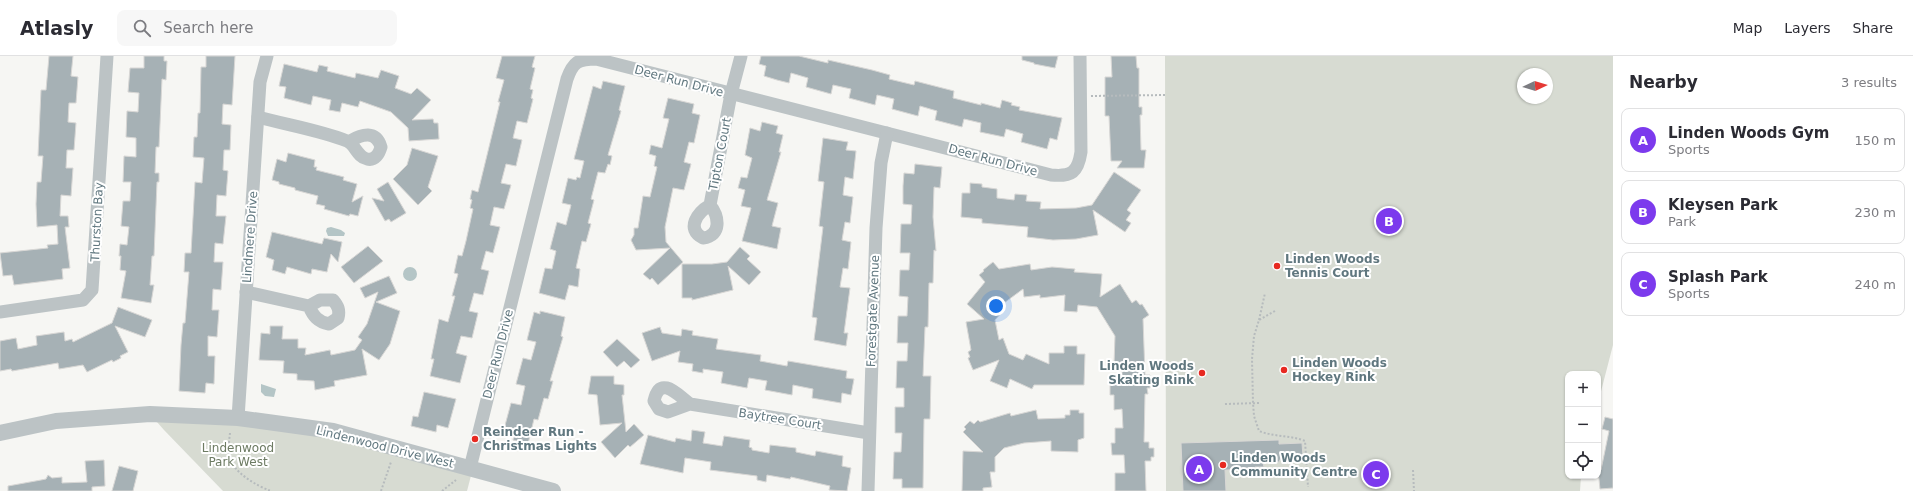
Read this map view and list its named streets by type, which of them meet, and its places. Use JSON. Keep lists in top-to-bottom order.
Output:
{
  "streets": {
    "street": [
      "Deer Run Drive",
      "Tipton Court",
      "Thurston Bay",
      "Lindmere Drive",
      "Forestgate Avenue",
      "Baytree Court",
      "Lindenwood Drive West"
    ]
  },
  "crossings": [
    ["Deer Run Drive", "Tipton Court"],
    ["Deer Run Drive", "Forestgate Avenue"],
    ["Deer Run Drive", "Lindenwood Drive West"],
    ["Lindmere Drive", "Lindenwood Drive West"],
    ["Forestgate Avenue", "Baytree Court"]
  ],
  "parks": ["Lindenwood Park West"],
  "places": [
    "Linden Woods Tennis Court",
    "Linden Woods Hockey Rink",
    "Linden Woods Skating Rink",
    "Reindeer Run - Christmas Lights",
    "Linden Woods Community Centre"
  ],
  "north": "right",
  "page": {
    "header": "Atlasly",
    "search": "Search here",
    "nav": ["Map", "Layers", "Share"],
    "heading": ["Nearby", "3 results"],
    "list": [
      {
        "mark": "A",
        "name": "Linden Woods Gym",
        "note": "Sports",
        "value": "150 m"
      },
      {
        "mark": "B",
        "name": "Kleysen Park",
        "note": "Park",
        "value": "230 m"
      },
      {
        "mark": "C",
        "name": "Splash Park",
        "note": "Sports",
        "value": "240 m"
      }
    ],
    "pins": ["B", "A", "C"],
    "map_buttons": ["+", "−"]
  }
}
